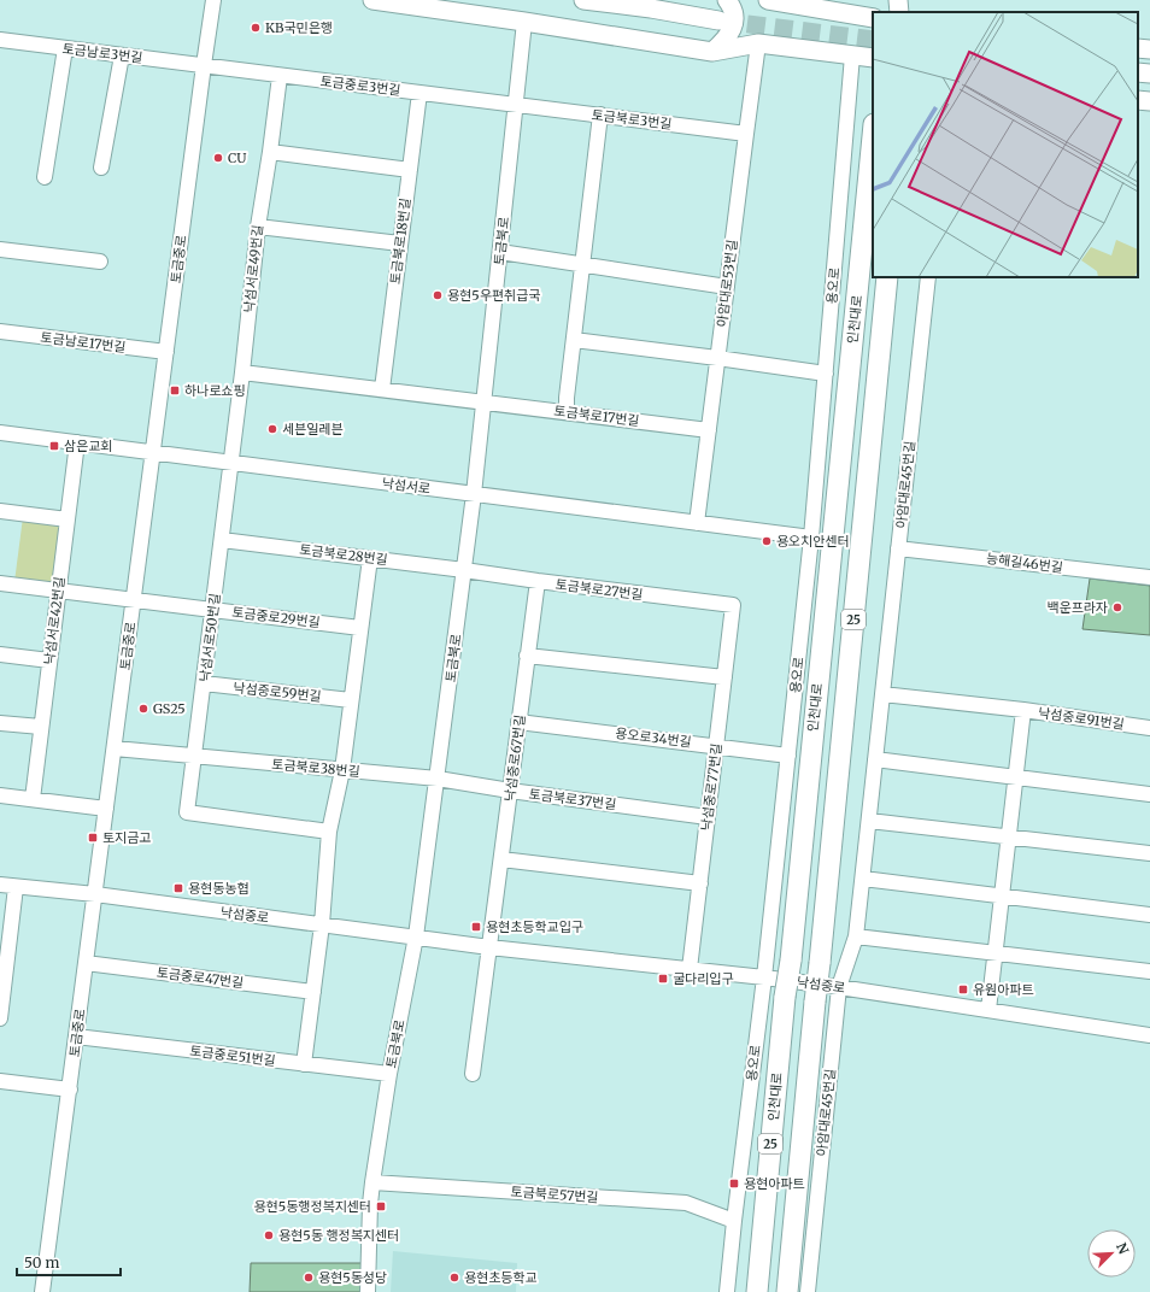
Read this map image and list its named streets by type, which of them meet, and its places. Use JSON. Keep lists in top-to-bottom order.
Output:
{
  "streets": {
    "highway": ["인천대로", "25"],
    "street": [
      "토금남로3번길",
      "토금중로3번길",
      "토금북로3번길",
      "토금북로18번길",
      "토금북로",
      "토금중로",
      "낙섬서로49번길",
      "아암대로53번길",
      "용오로",
      "토금남로17번길",
      "토금북로17번길",
      "아암대로45번길",
      "낙섬서로",
      "토금북로28번길",
      "능해길46번길",
      "토금북로27번길",
      "토금중로29번길",
      "낙섬서로42번길",
      "낙섬서로50번길",
      "낙섬중로59번길",
      "낙섬중로91번길",
      "용오로34번길",
      "낙섬중로67번길",
      "토금북로38번길",
      "낙섬중로77번길",
      "토금북로37번길",
      "낙섬중로",
      "토금중로47번길",
      "토금중로51번길",
      "토금북로57번길"
    ]
  },
  "crossings": [
    ["토금남로3번길", "토금중로3번길"],
    ["토금남로3번길", "토금중로"],
    ["토금중로3번길", "토금북로3번길"],
    ["토금중로3번길", "토금북로18번길"],
    ["토금중로3번길", "토금북로"],
    ["토금중로3번길", "토금중로"],
    ["토금중로3번길", "낙섬서로49번길"],
    ["토금북로3번길", "토금북로"],
    ["토금북로3번길", "아암대로53번길"],
    ["토금북로", "토금북로17번길"],
    ["토금북로", "낙섬서로"],
    ["토금북로", "토금북로28번길"],
    ["토금북로", "토금북로27번길"],
    ["토금북로", "토금북로38번길"],
    ["토금북로", "토금북로37번길"],
    ["토금북로", "낙섬중로"],
    ["토금북로", "토금중로51번길"],
    ["토금북로", "토금북로57번길"],
    ["토금중로", "토금남로17번길"],
    ["토금중로", "낙섬서로"],
    ["토금중로", "토금중로29번길"],
    ["토금중로", "토금북로38번길"],
    ["토금중로", "낙섬중로"],
    ["토금중로", "토금중로47번길"],
    ["토금중로", "토금중로51번길"],
    ["낙섬서로49번길", "낙섬서로"],
    ["낙섬서로49번길", "낙섬서로50번길"],
    ["아암대로53번길", "토금북로17번길"],
    ["아암대로53번길", "낙섬서로"],
    ["용오로", "낙섬서로"],
    ["용오로", "용오로34번길"],
    ["용오로", "낙섬중로"],
    ["용오로", "토금북로57번길"],
    ["아암대로45번길", "능해길46번길"],
    ["아암대로45번길", "낙섬중로"],
    ["낙섬서로", "낙섬서로42번길"],
    ["낙섬서로", "낙섬서로50번길"],
    ["토금북로28번길", "토금북로27번길"],
    ["토금북로28번길", "낙섬서로50번길"],
    ["토금북로27번길", "낙섬중로67번길"],
    ["토금북로27번길", "낙섬중로77번길"],
    ["토금중로29번길", "낙섬서로42번길"],
    ["토금중로29번길", "낙섬서로50번길"],
    ["낙섬서로50번길", "낙섬중로59번길"],
    ["낙섬서로50번길", "토금북로38번길"],
    ["낙섬중로91번길", "낙섬중로"],
    ["용오로34번길", "낙섬중로67번길"],
    ["용오로34번길", "낙섬중로77번길"],
    ["낙섬중로67번길", "토금북로37번길"],
    ["낙섬중로67번길", "낙섬중로"],
    ["토금북로38번길", "토금북로37번길"],
    ["낙섬중로77번길", "토금북로37번길"],
    ["낙섬중로77번길", "낙섬중로"]
  ],
  "places": {
    "other": [
      "KB국민은행",
      "CU",
      "용현5우편취급국",
      "세븐일레븐",
      "용오치안센터",
      "백운프라자",
      "GS25",
      "용현5동 행정복지센터",
      "용현5동성당",
      "용현초등학교"
    ],
    "transit": [
      "하나로쇼핑",
      "삼은교회",
      "토지금고",
      "용현동농협",
      "용현초등학교입구",
      "굴다리입구",
      "유원아파트",
      "용현아파트",
      "용현5동행정복지센터"
    ]
  },
  "scale_bar": "50 m",
  "north": "top right"
}
